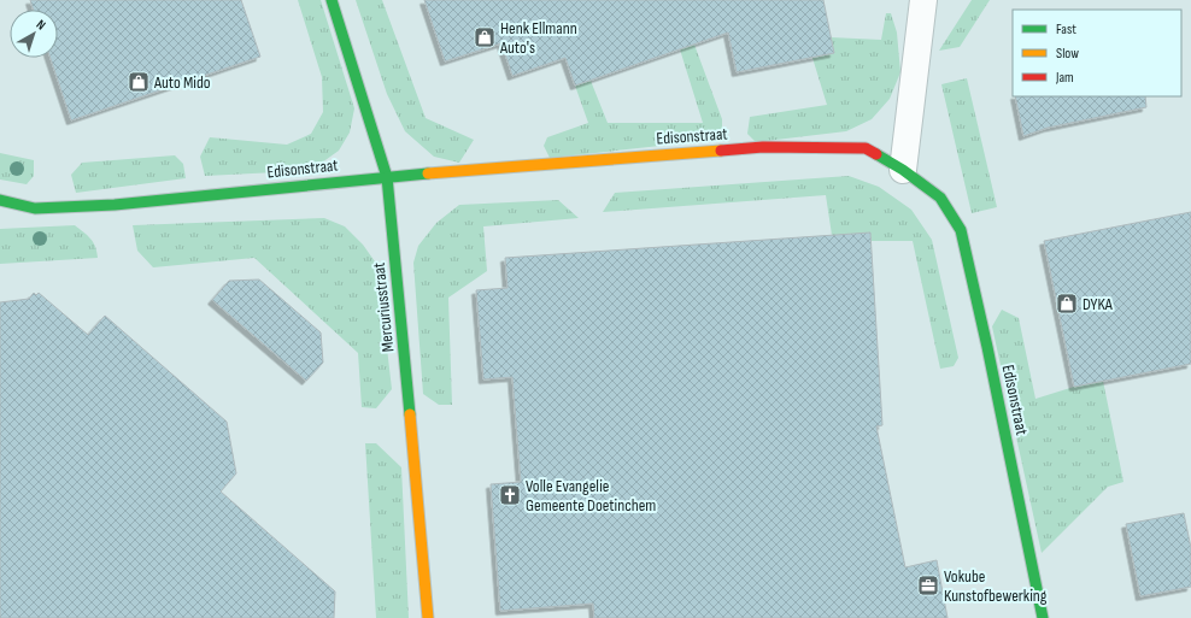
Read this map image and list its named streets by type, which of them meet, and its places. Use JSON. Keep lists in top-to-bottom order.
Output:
{
  "streets": {
    "street": ["Edisonstraat", "Mercuriusstraat"]
  },
  "crossings": [
    ["Edisonstraat", "Mercuriusstraat"]
  ],
  "places": {
    "shop": ["Henk Ellmann Auto's", "Auto Mido", "DYKA"],
    "church": ["Volle Evangelie Gemeente Doetinchem"],
    "office": ["Vokube Kunstofbewerking"]
  },
  "legend": ["Fast", "Slow", "Jam"],
  "north": "top right"
}
